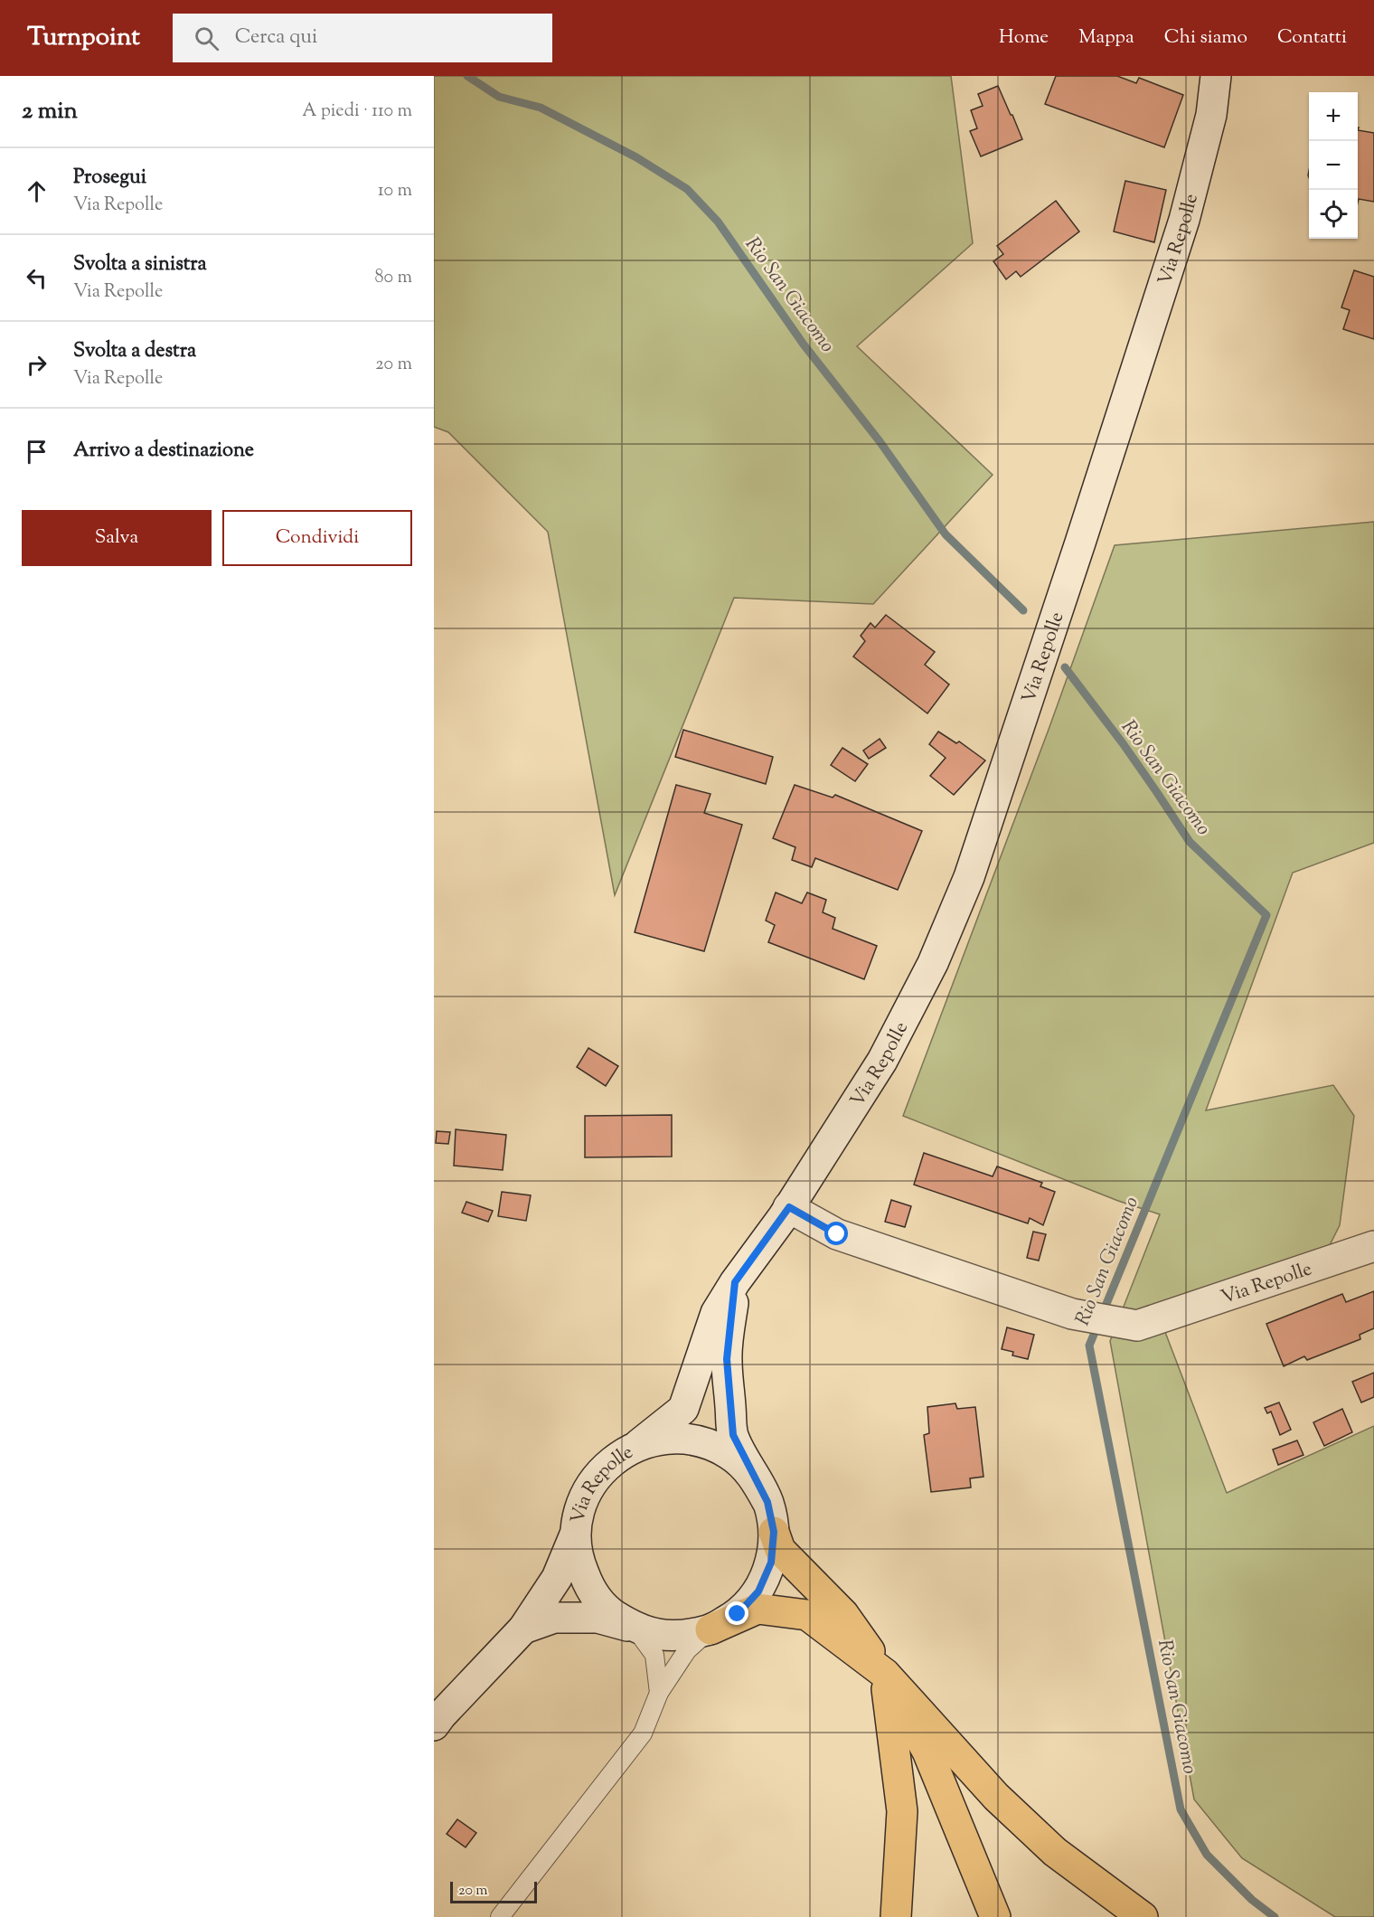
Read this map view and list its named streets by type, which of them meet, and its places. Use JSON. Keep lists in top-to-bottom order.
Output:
{
  "streets": {
    "street": ["Via Repolle"]
  },
  "water": ["Rio San Giacomo"],
  "scale_bar": "20 m",
  "page": {
    "header": "Turnpoint",
    "search": "Cerca qui",
    "nav": [
      "Home",
      "Mappa",
      "Chi siamo",
      "Contatti"
    ],
    "heading": ["2 min", "A piedi · 110 m"],
    "map_buttons": ["+", "−"],
    "list": [
      ["Prosegui", "Via Repolle", "10 m"],
      ["Svolta a sinistra", "Via Repolle", "80 m"],
      ["Svolta a destra", "Via Repolle", "20 m"],
      "Arrivo a destinazione"
    ],
    "buttons": ["Salva", "Condividi"],
    "scale": "20 m"
  }
}
